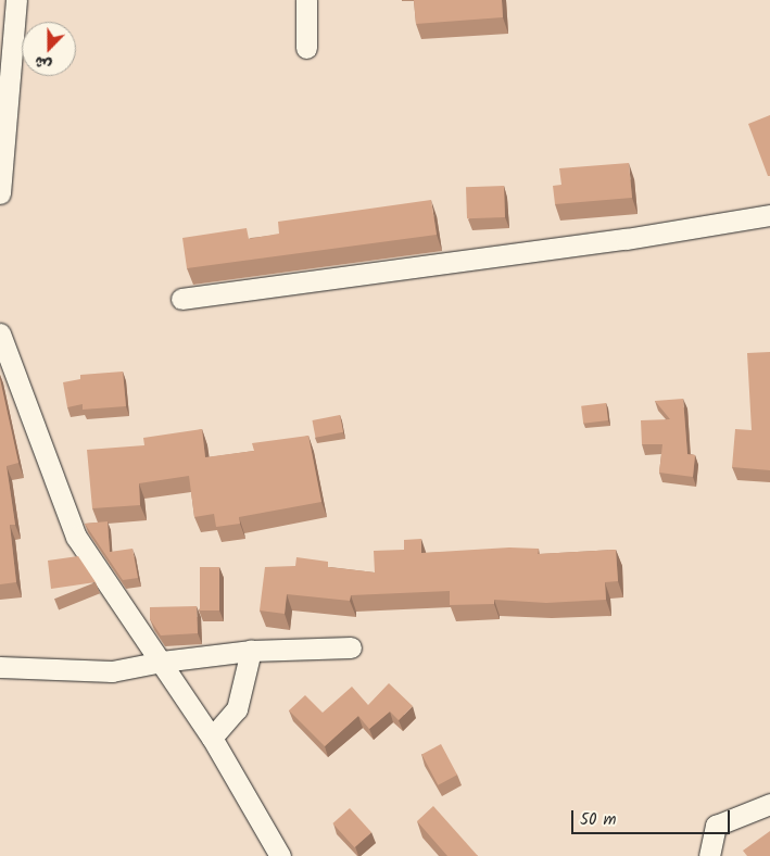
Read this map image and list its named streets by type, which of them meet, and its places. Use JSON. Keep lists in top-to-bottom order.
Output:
{
  "scale_bar": "50 m",
  "north": "bottom"
}
